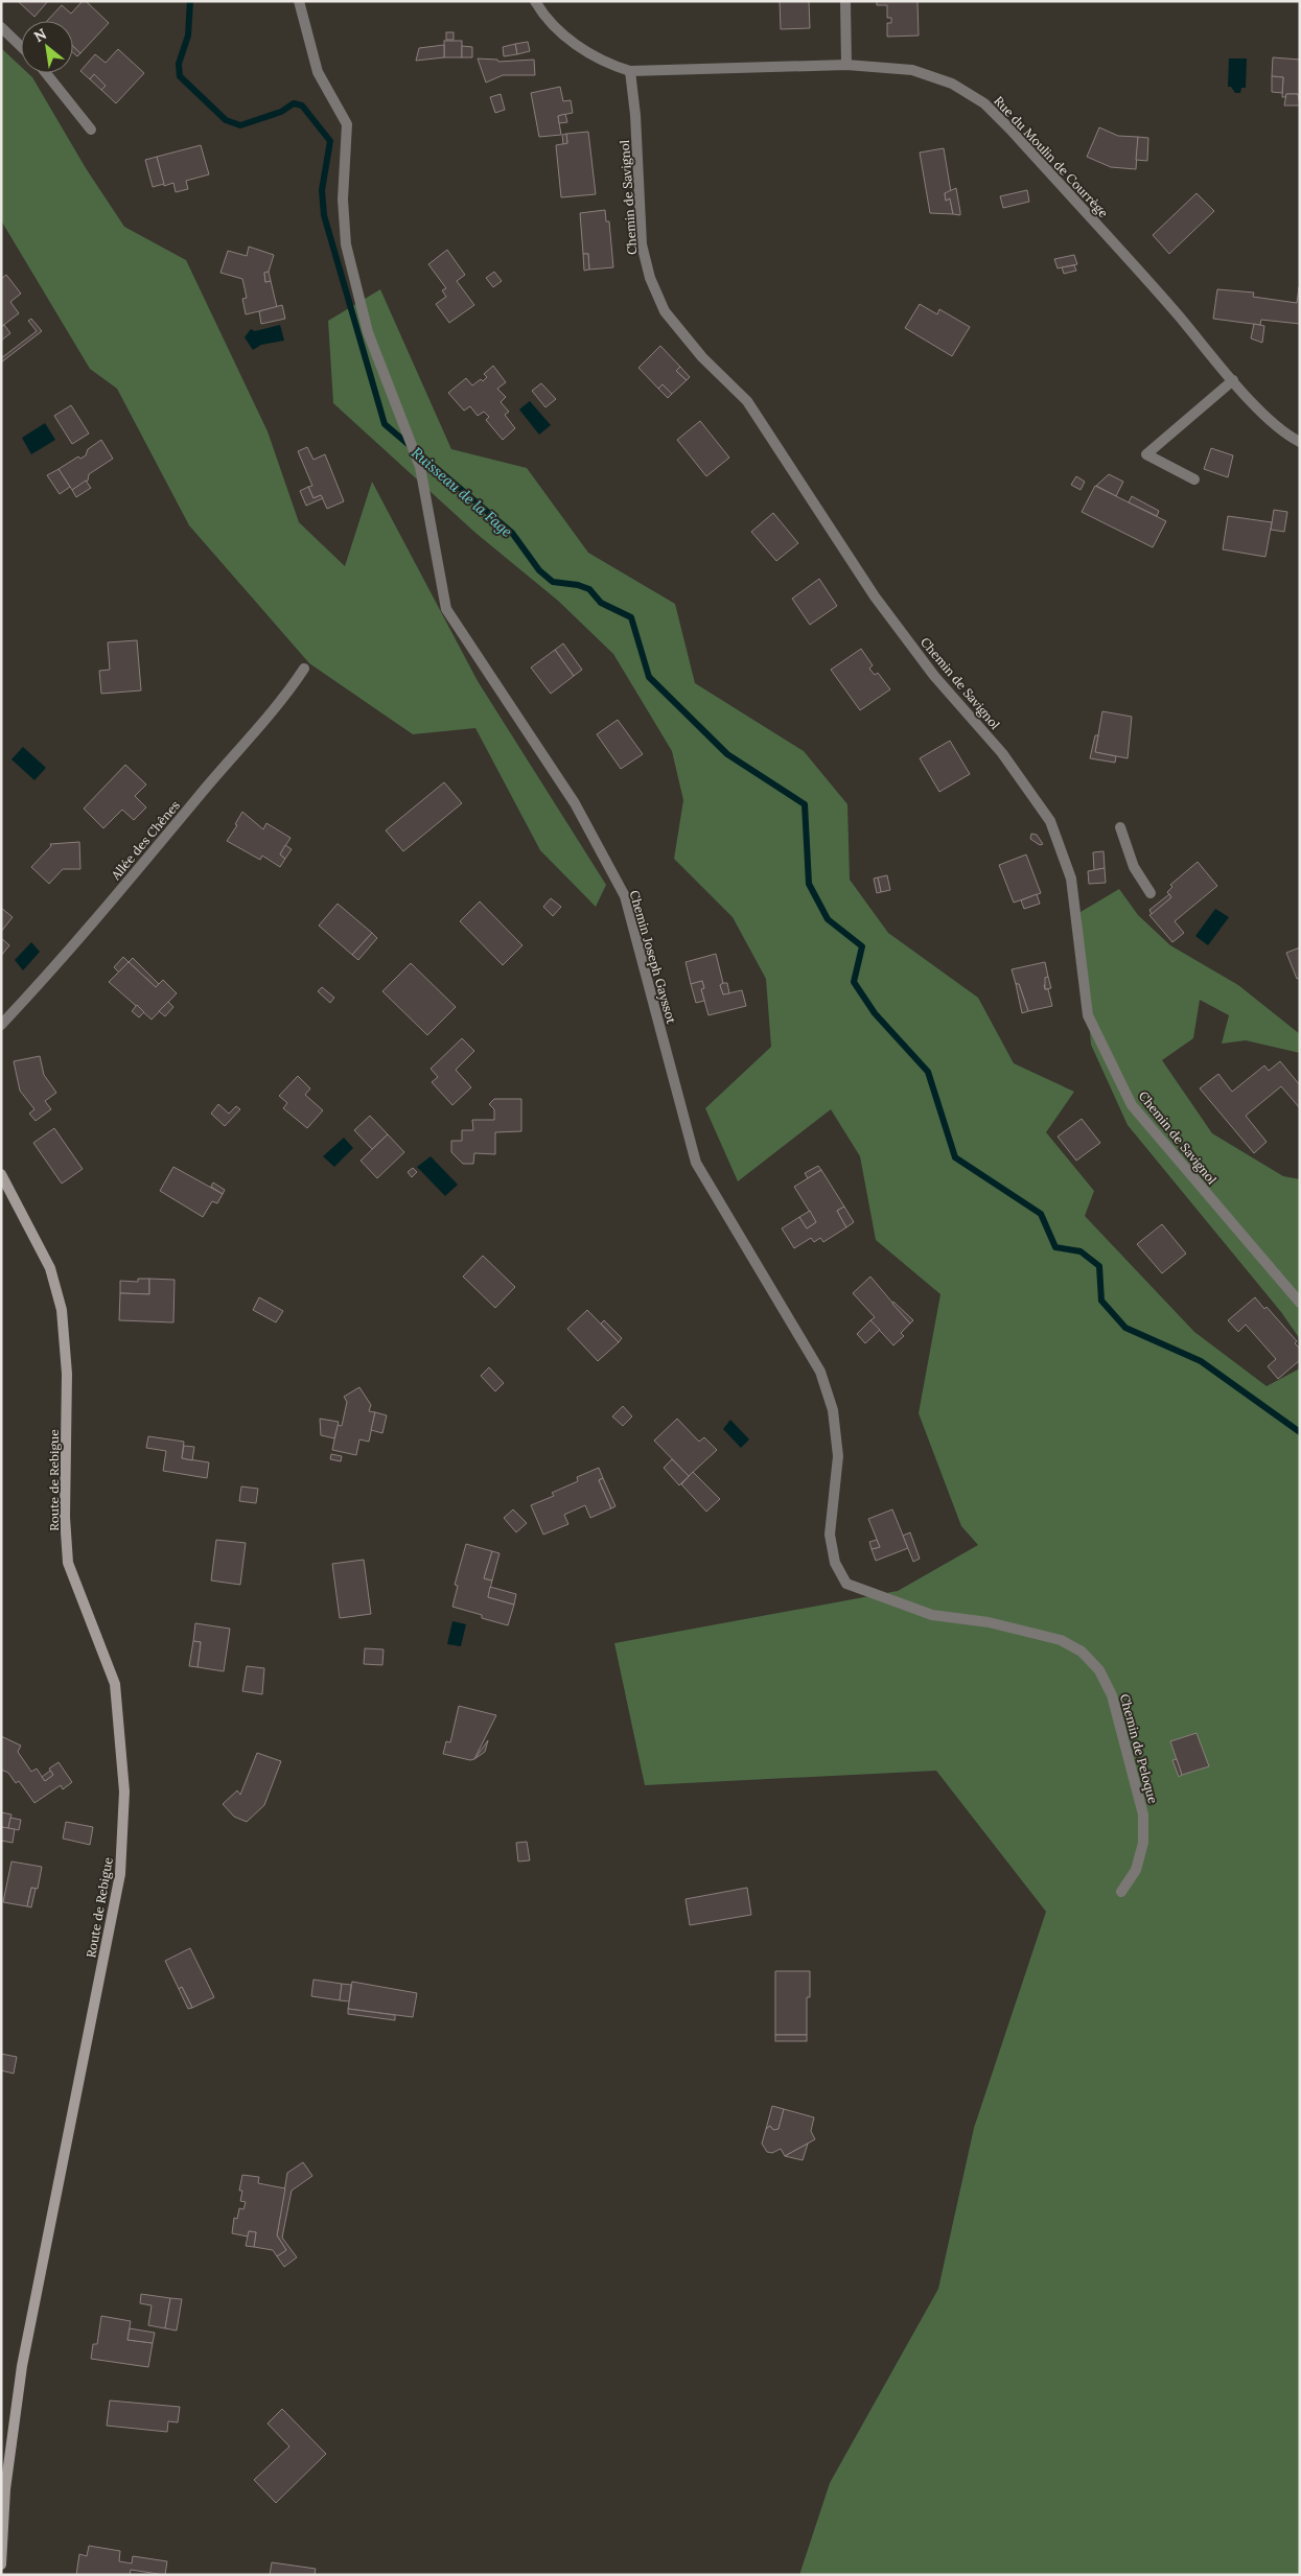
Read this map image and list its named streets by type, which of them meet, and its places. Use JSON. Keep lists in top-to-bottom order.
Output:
{
  "streets": {
    "street": [
      "Rue du Moulin de Courrège",
      "Chemin de Savignol",
      "Allée des Chênes",
      "Chemin Joseph Gayssot",
      "Route de Rebigue",
      "Chemin de Peloque"
    ]
  },
  "crossings": [
    ["Rue du Moulin de Courrège", "Chemin de Savignol"],
    ["Chemin Joseph Gayssot", "Chemin de Peloque"]
  ],
  "water": ["Ruisseau de la Fage"],
  "north": "top left"
}
